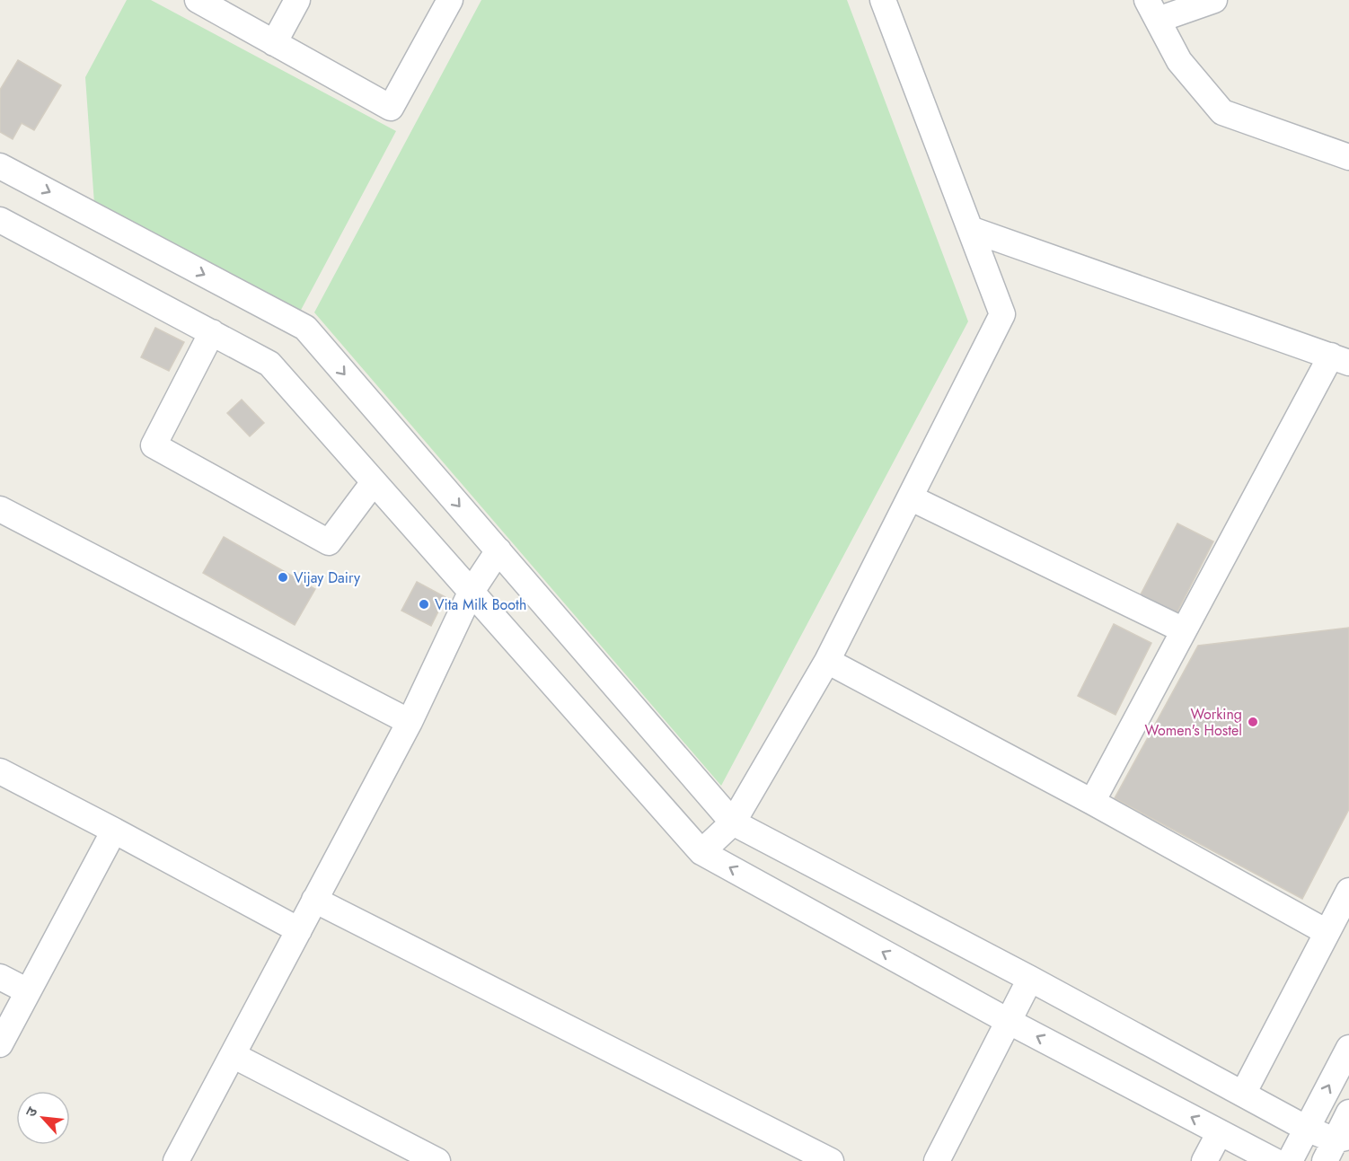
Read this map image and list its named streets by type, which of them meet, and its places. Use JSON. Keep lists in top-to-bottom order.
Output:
{
  "places": ["Vijay Dairy", "Vita Milk Booth", "Working Women's Hostel"],
  "north": "top left"
}
